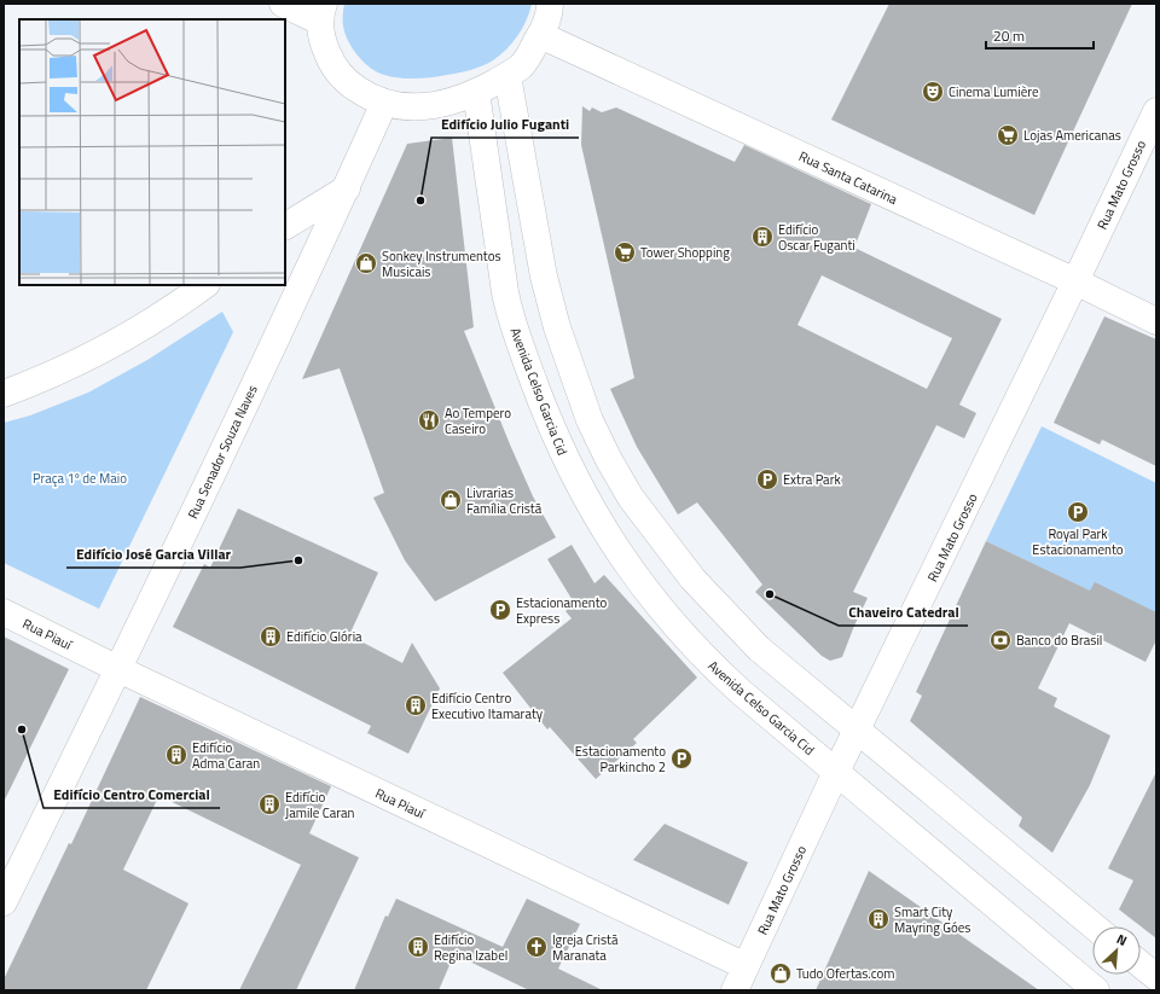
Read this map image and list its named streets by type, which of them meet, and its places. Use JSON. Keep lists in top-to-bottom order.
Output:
{
  "streets": {
    "main road": [
      "Rua Santa Catarina",
      "Rua Mato Grosso",
      "Avenida Celso Garcia Cid",
      "Rua Senador Souza Naves",
      "Rua Piauí"
    ]
  },
  "crossings": [
    ["Rua Santa Catarina", "Rua Mato Grosso"],
    ["Rua Mato Grosso", "Avenida Celso Garcia Cid"],
    ["Rua Mato Grosso", "Rua Piauí"],
    ["Rua Senador Souza Naves", "Rua Piauí"]
  ],
  "parks": ["Praça 1º de Maio"],
  "places": {
    "theatre": ["Cinema Lumière"],
    "supermarket": ["Lojas Americanas", "Tower Shopping"],
    "other": [
      "Edifício Julio Fuganti",
      "Edifício José Garcia Villar",
      "Chaveiro Catedral",
      "Edifício Centro Comercial"
    ],
    "building": [
      "Edifício Oscar Fuganti",
      "Edifício Glória",
      "Edifício Centro Executivo Itamaraty",
      "Edifício Adma Caran",
      "Edifício Jamile Caran",
      "Smart City Mayring Góes",
      "Edifício Regina Izabel"
    ],
    "shop": ["Sonkey Instrumentos Musicais", "Livrarias Família Cristã", "Tudo Ofertas.com"],
    "restaurant": ["Ao Tempero Caseiro"],
    "parking": [
      "Extra Park",
      "Royal Park Estacionamento",
      "Estacionamento Express",
      "Estacionamento Parkincho 2"
    ],
    "bank": ["Banco do Brasil"],
    "church": ["Igreja Cristã Maranata"]
  },
  "scale_bar": "20 m",
  "north": "top right"
}
